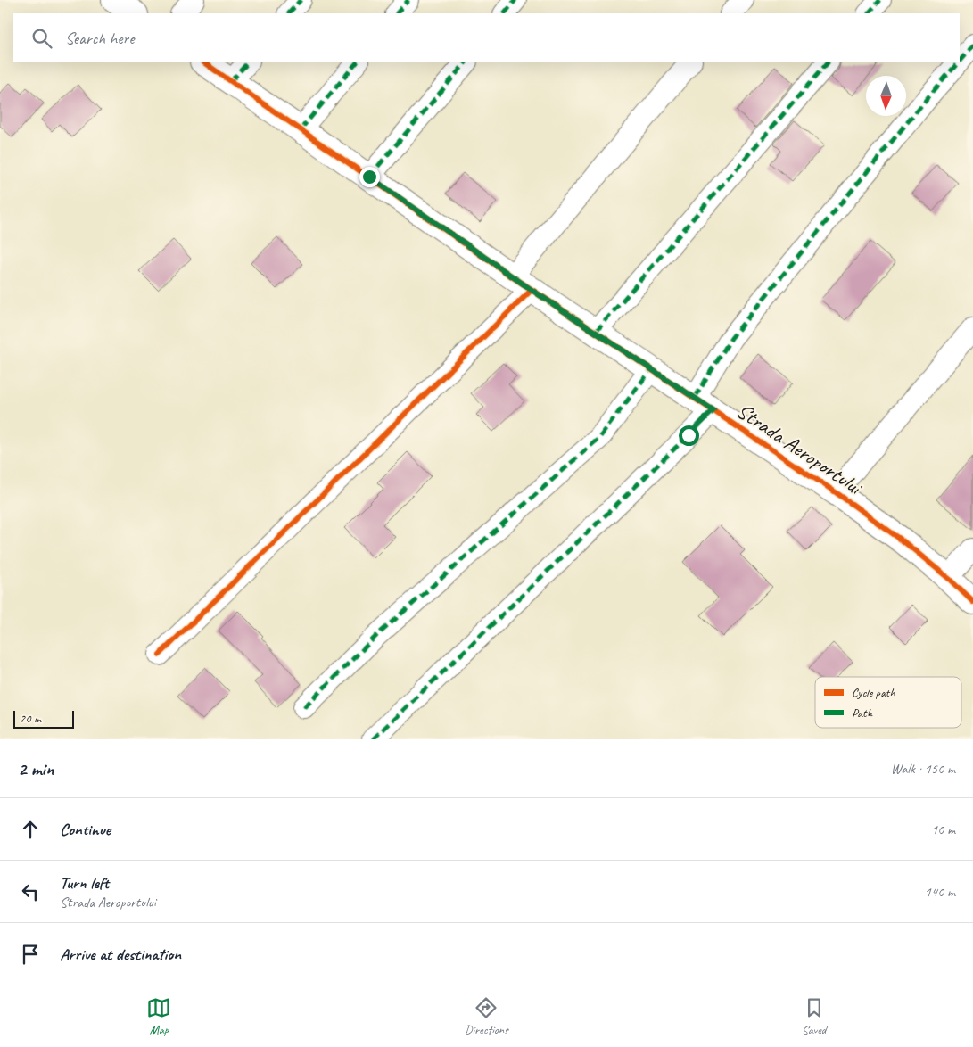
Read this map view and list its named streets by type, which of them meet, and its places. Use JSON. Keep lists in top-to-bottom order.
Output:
{
  "streets": {
    "street": ["Strada Aeroportului"]
  },
  "legend": ["Cycle path", "Path"],
  "scale_bar": "20 m",
  "north": "bottom",
  "page": {
    "search": "Search here",
    "scale": "20 m",
    "heading": ["2 min", "Walk · 150 m"],
    "list": [
      ["Continue", "10 m"],
      ["Turn left", "Strada Aeroportului", "140 m"],
      "Arrive at destination"
    ],
    "nav": ["Map", "Directions", "Saved"]
  }
}
